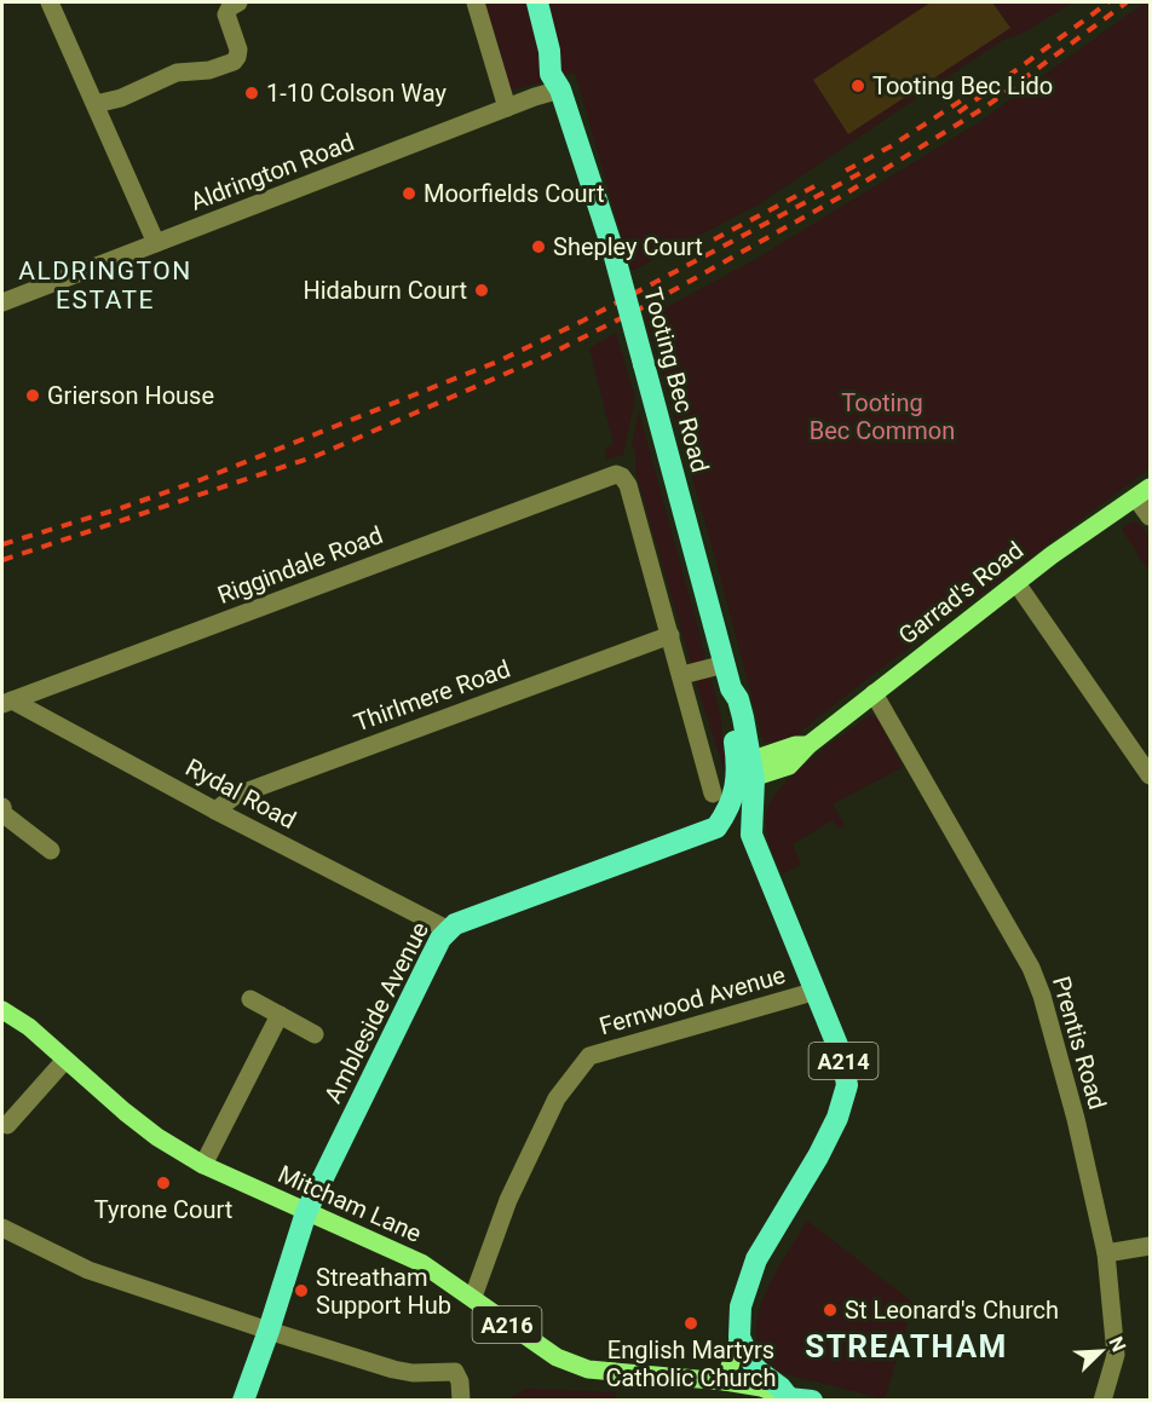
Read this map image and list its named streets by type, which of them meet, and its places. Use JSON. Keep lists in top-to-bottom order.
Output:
{
  "streets": {
    "highway": ["Tooting Bec Road", "Ambleside Avenue", "A214"],
    "main road": ["Garrad's Road", "Mitcham Lane", "A216"],
    "street": [
      "Aldrington Road",
      "Riggindale Road",
      "Thirlmere Road",
      "Rydal Road",
      "Fernwood Avenue",
      "Prentis Road"
    ]
  },
  "crossings": [
    ["Aldrington Road", "Tooting Bec Road"],
    ["Tooting Bec Road", "Garrad's Road"],
    ["Tooting Bec Road", "A214"],
    ["Riggindale Road", "Thirlmere Road"],
    ["Riggindale Road", "Rydal Road"],
    ["Garrad's Road", "Prentis Road"],
    ["Garrad's Road", "A214"],
    ["Thirlmere Road", "Rydal Road"],
    ["Rydal Road", "Ambleside Avenue"],
    ["Fernwood Avenue", "A214"],
    ["Fernwood Avenue", "Mitcham Lane"],
    ["Ambleside Avenue", "Mitcham Lane"]
  ],
  "districts": ["ALDRINGTON ESTATE", "STREATHAM"],
  "parks": ["Tooting Bec Common"],
  "places": [
    "Tooting Bec Lido",
    "1-10 Colson Way",
    "Moorfields Court",
    "Shepley Court",
    "Hidaburn Court",
    "Grierson House",
    "Tyrone Court",
    "Streatham Support Hub",
    "St Leonard's Church",
    "English Martyrs Catholic Church"
  ],
  "north": "top right"
}
